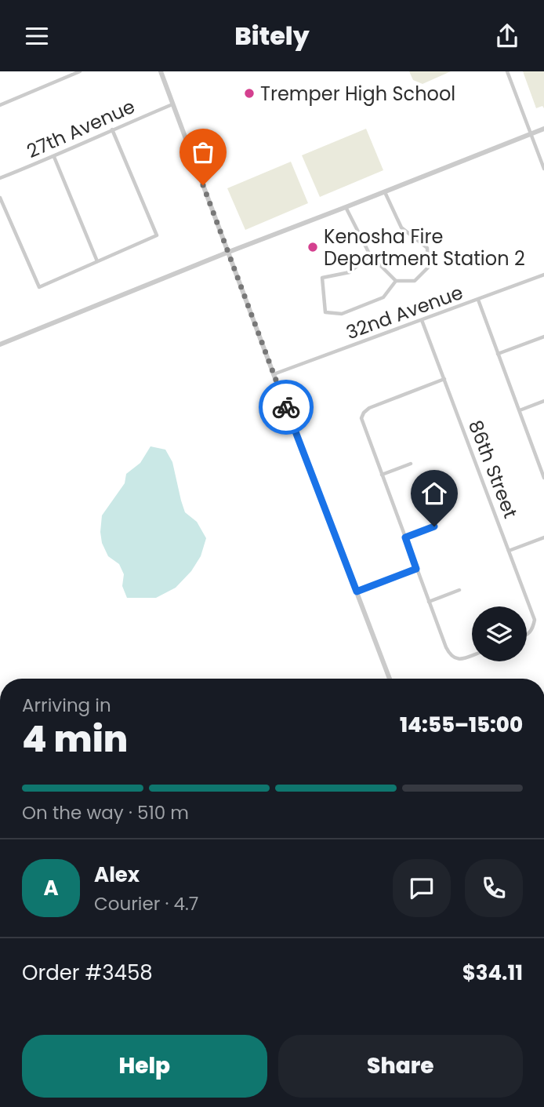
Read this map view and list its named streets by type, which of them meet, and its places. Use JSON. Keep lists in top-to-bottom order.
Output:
{
  "streets": {
    "street": ["27th Avenue", "32nd Avenue", "86th Street"]
  },
  "crossings": [
    ["32nd Avenue", "86th Street"]
  ],
  "places": ["Tremper High School", "Kenosha Fire Department Station 2"],
  "page": {
    "header": "Bitely",
    "heading": ["4 min", "Arriving in", "14:55–15:00"],
    "panel": [
      "Alex",
      "Courier · 4.7",
      "Order #3458",
      "$34.11"
    ],
    "bar": "On the way · 510 m",
    "round": "A",
    "buttons": ["Help", "Share"]
  }
}
